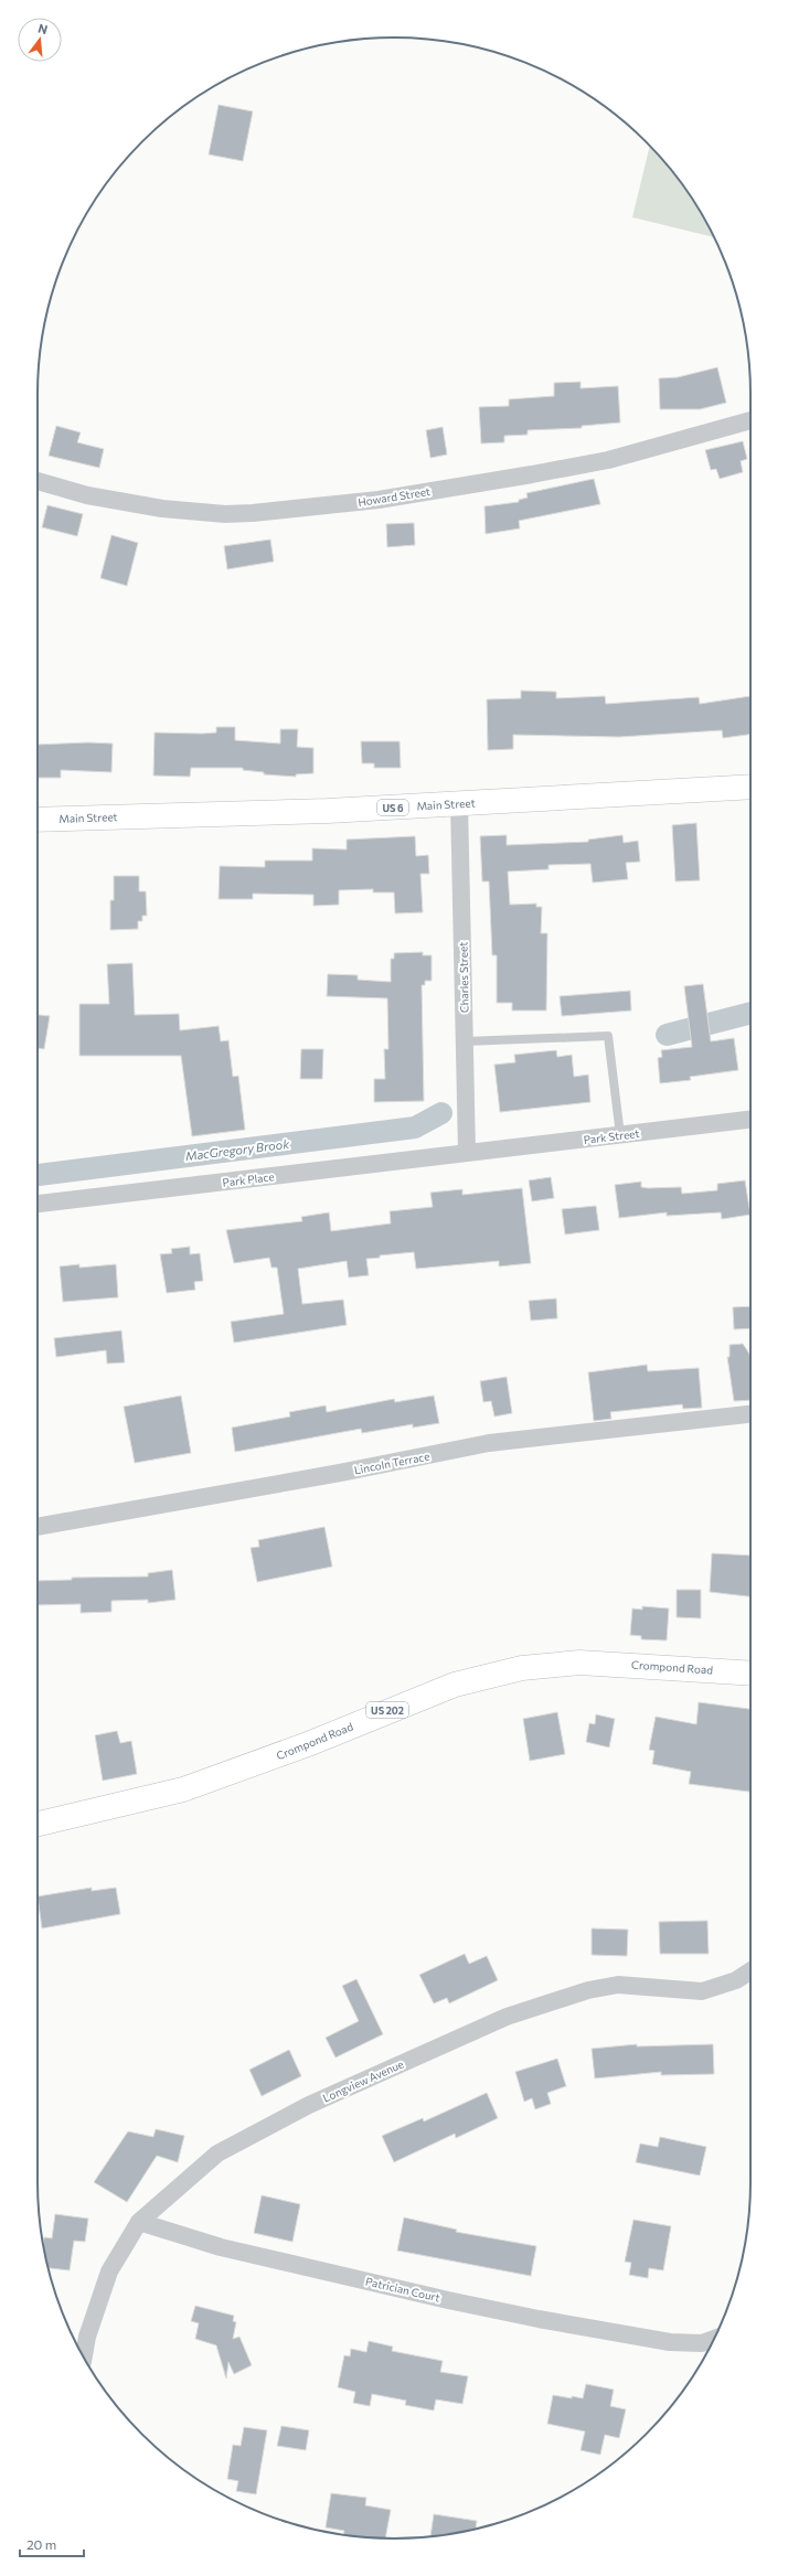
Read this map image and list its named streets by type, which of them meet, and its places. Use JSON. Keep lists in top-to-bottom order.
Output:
{
  "streets": {
    "main road": [
      "Main Street",
      "US 6",
      "Crompond Road",
      "US 202"
    ],
    "street": [
      "Howard Street",
      "Charles Street",
      "Park Street",
      "Park Place",
      "Lincoln Terrace",
      "Longview Avenue",
      "Patrician Court"
    ]
  },
  "crossings": [
    ["Main Street", "Charles Street"],
    ["Charles Street", "Park Street"],
    ["Charles Street", "Park Place"],
    ["Park Street", "Park Place"],
    ["Longview Avenue", "Patrician Court"]
  ],
  "water": ["MacGregory Brook"],
  "scale_bar": "20 m",
  "north": "top"
}
